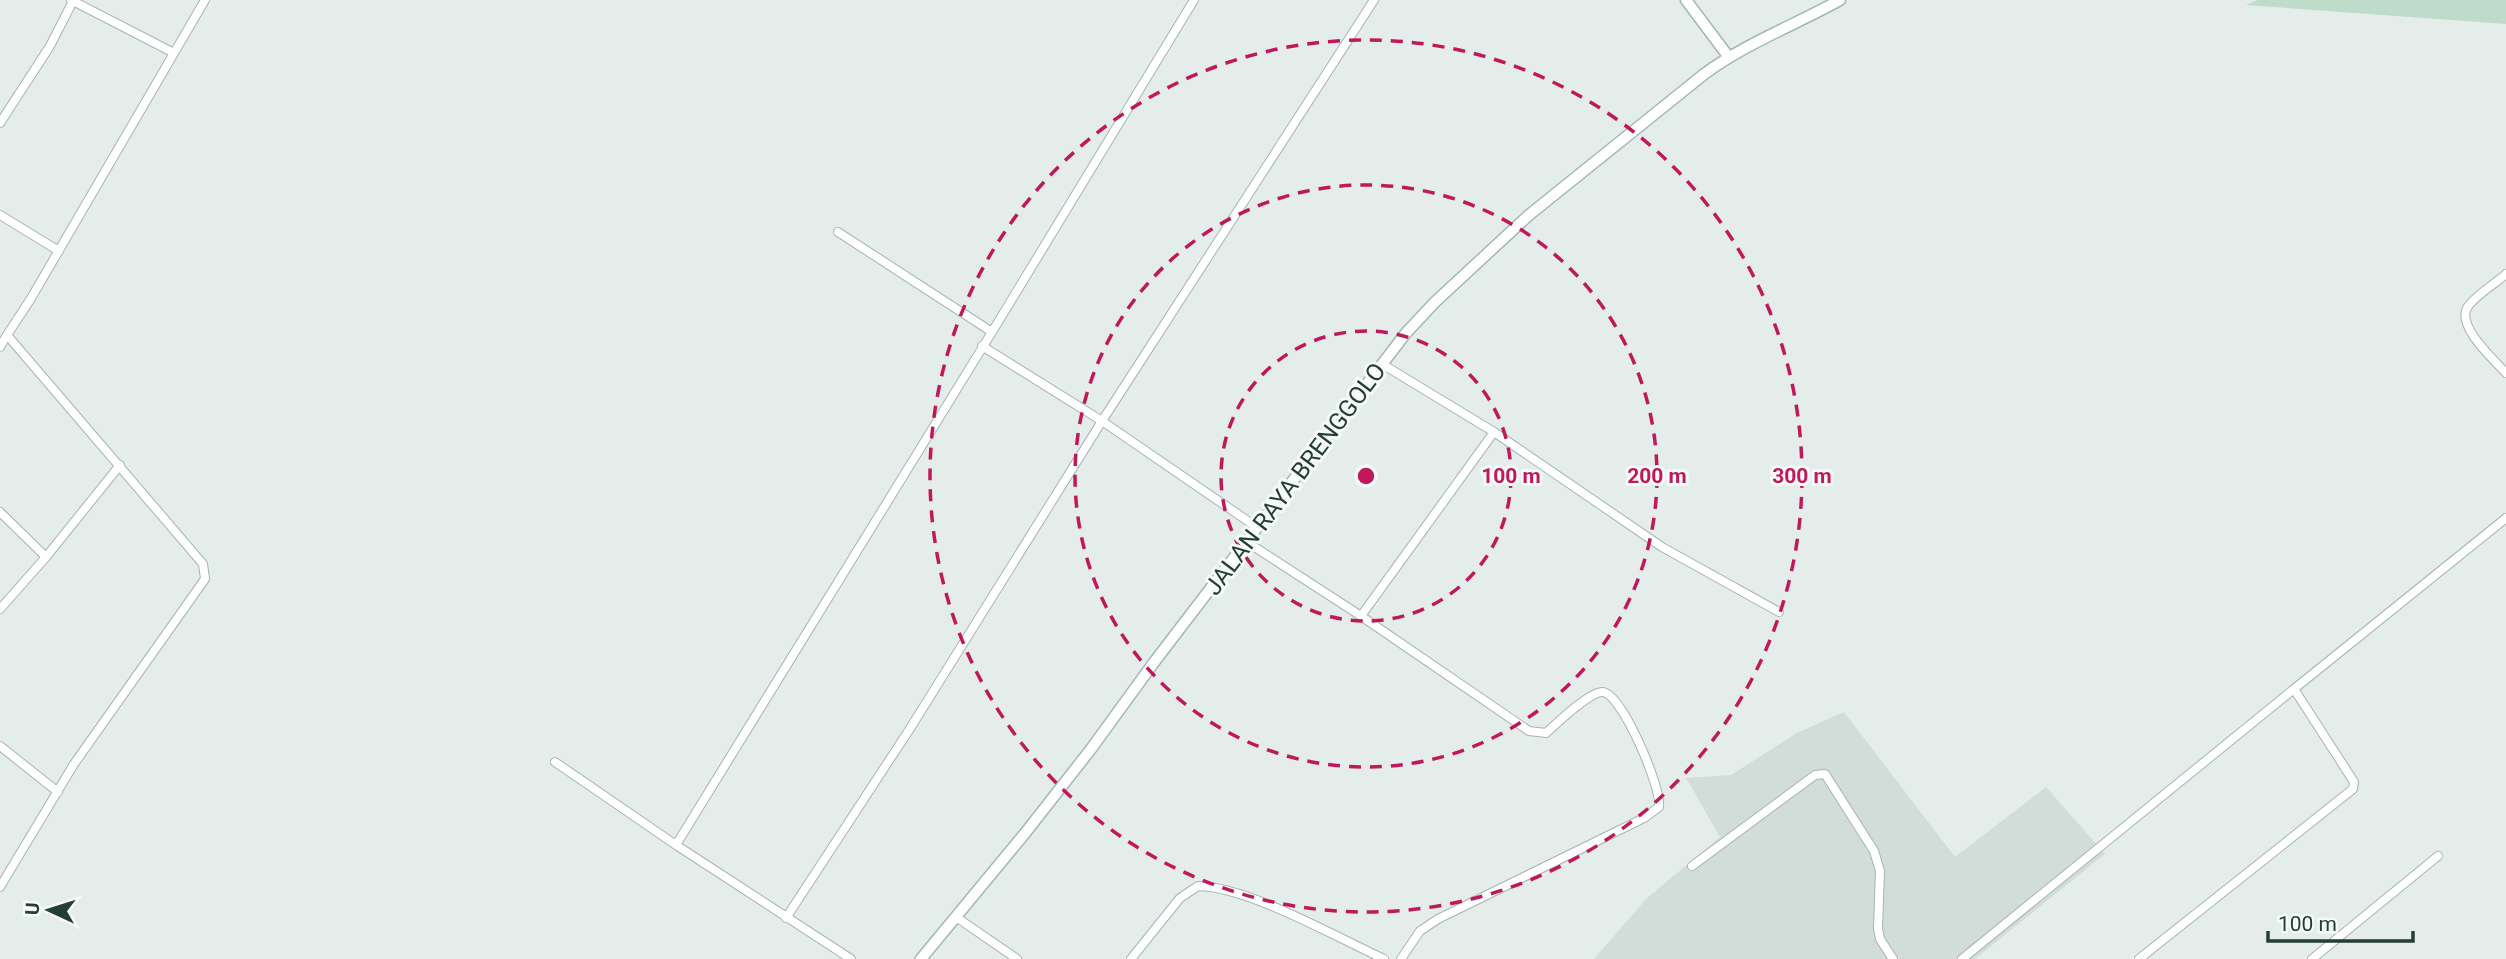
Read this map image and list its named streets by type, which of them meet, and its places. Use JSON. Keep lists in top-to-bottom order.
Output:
{
  "streets": {
    "main road": ["JALAN RAYA BRENGGOLO"]
  },
  "scale_bar": "100 m",
  "north": "left",
  "rings": ["100 m", "200 m", "300 m"]
}
